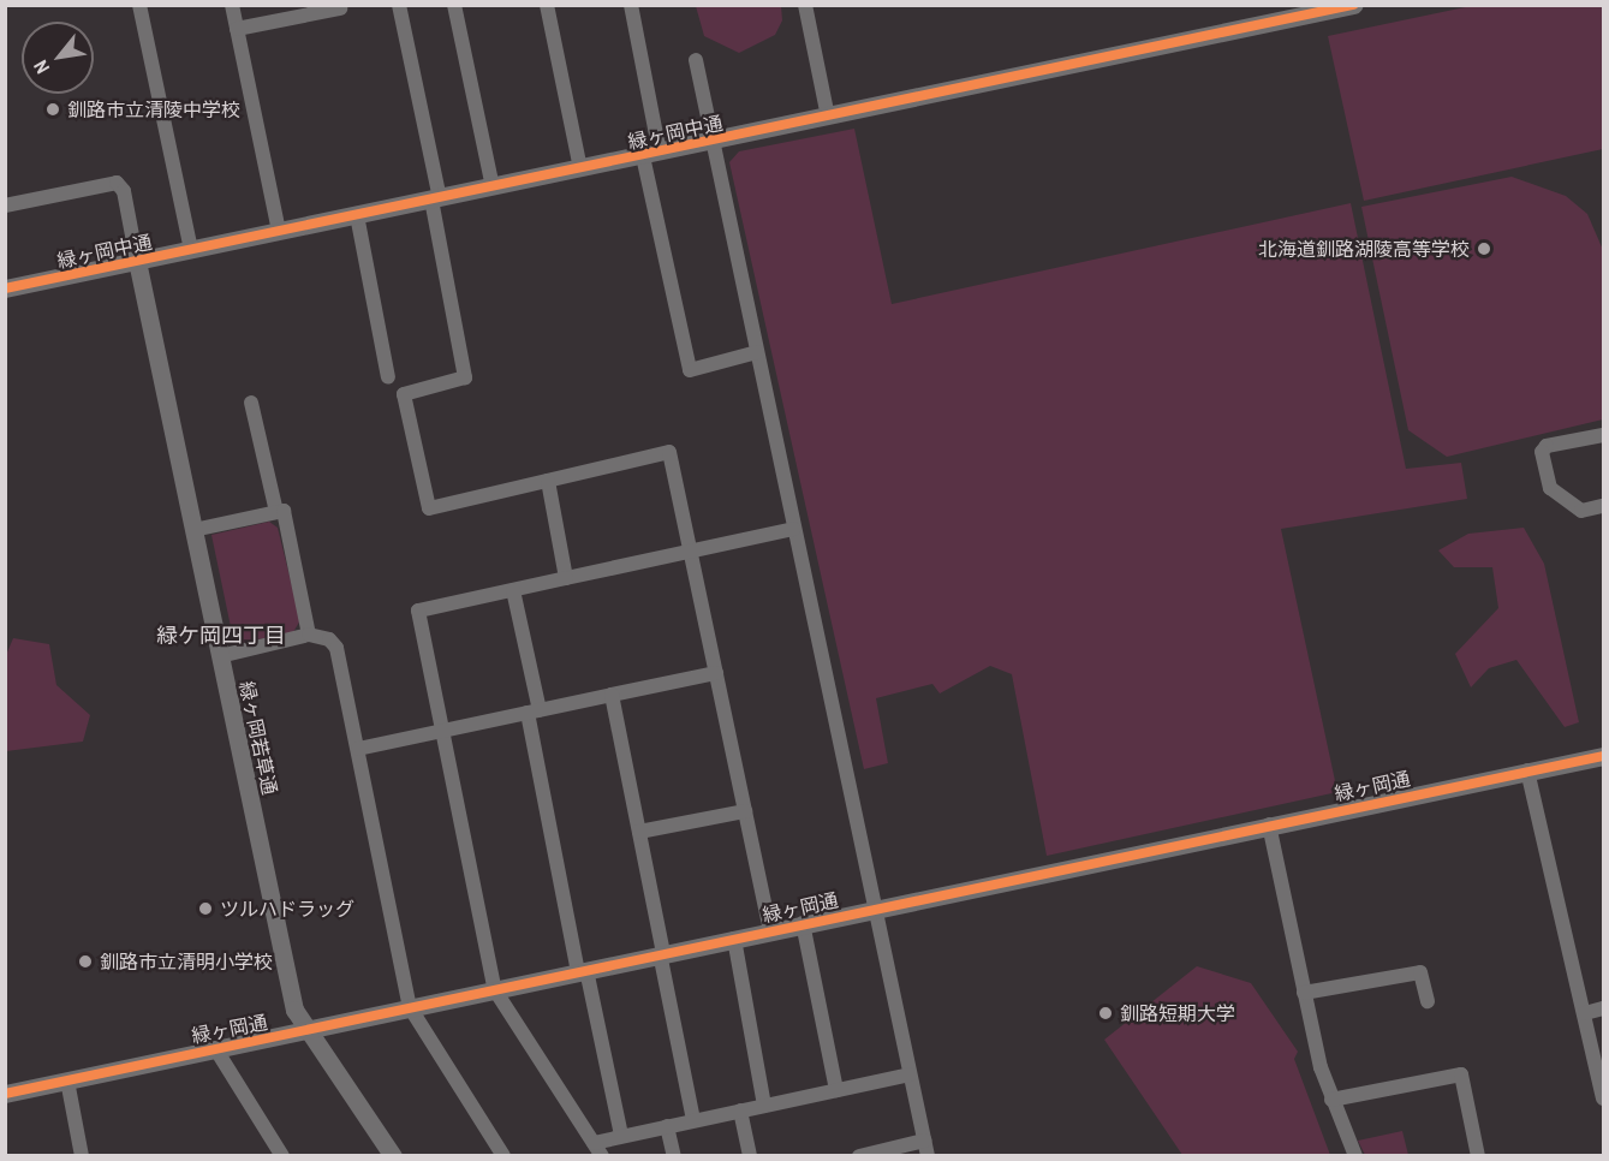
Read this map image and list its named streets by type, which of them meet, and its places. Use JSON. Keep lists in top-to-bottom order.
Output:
{
  "streets": {
    "street": ["緑ヶ岡中通", "緑ヶ岡若草通", "緑ヶ岡通"]
  },
  "crossings": [
    ["緑ヶ岡中通", "緑ヶ岡若草通"],
    ["緑ヶ岡若草通", "緑ヶ岡通"]
  ],
  "districts": ["緑ケ岡四丁目"],
  "places": [
    "釧路市立清陵中学校",
    "北海道釧路湖陵高等学校",
    "ツルハドラッグ",
    "釧路市立清明小学校",
    "釧路短期大学"
  ],
  "north": "bottom left"
}
